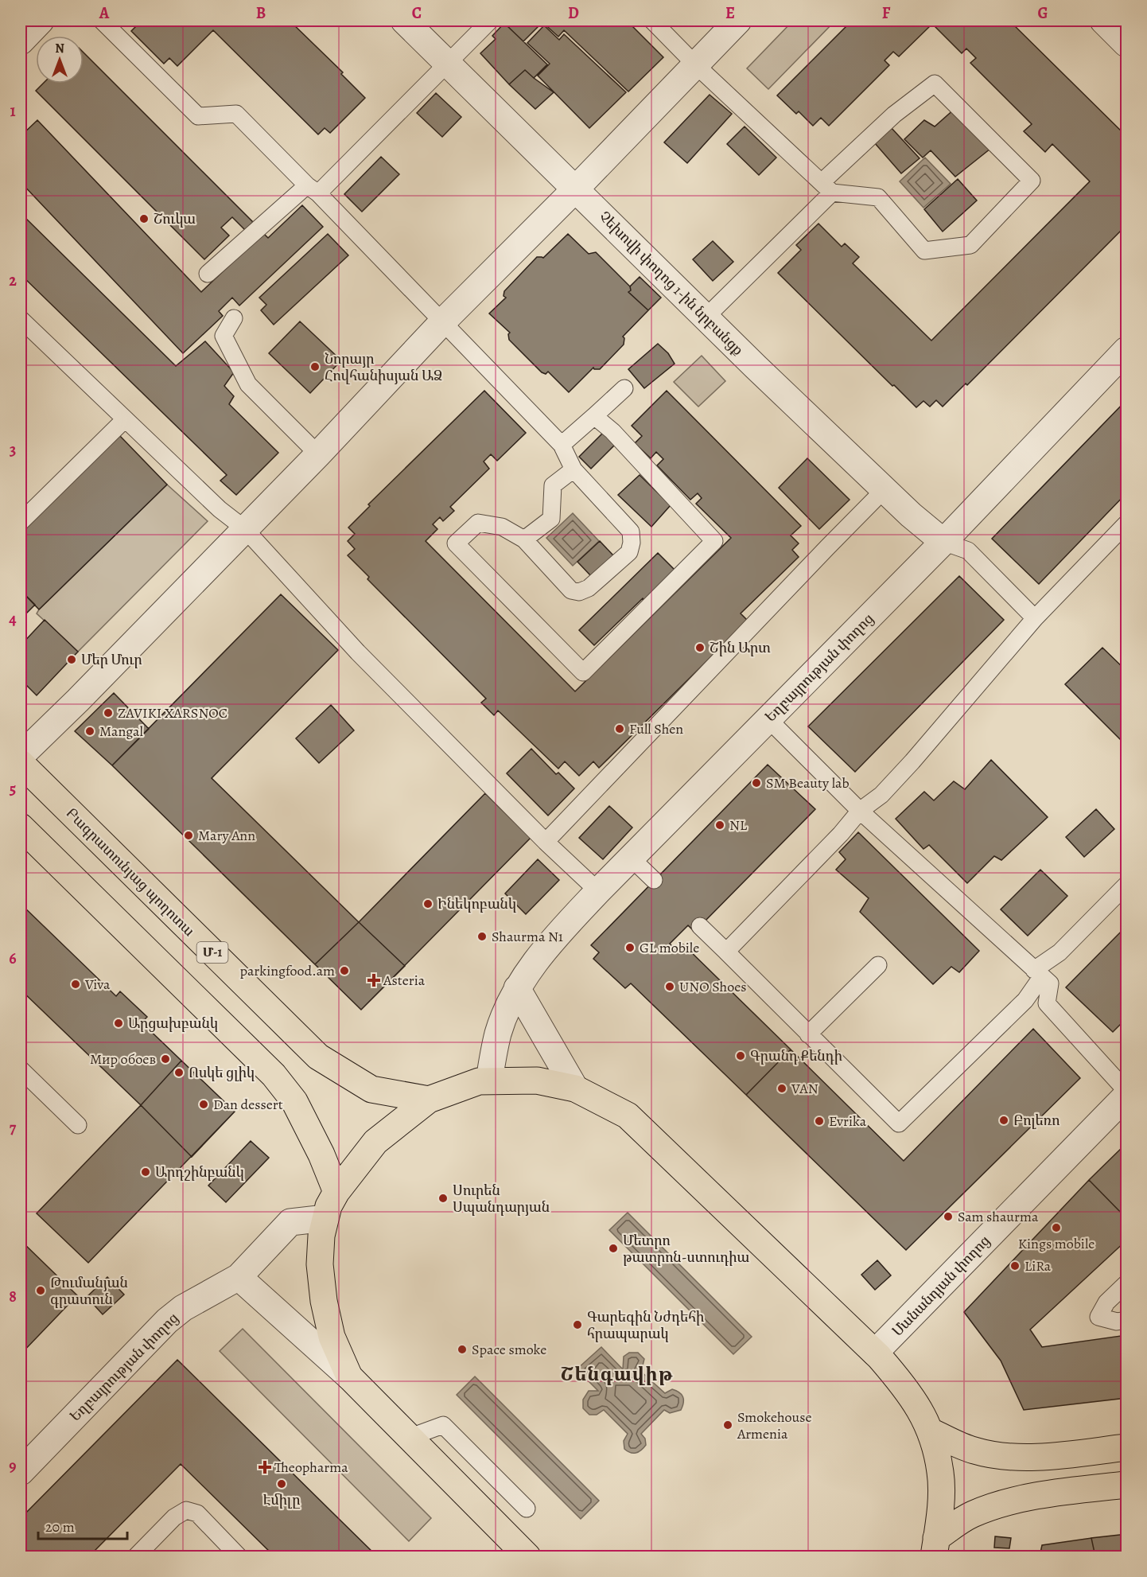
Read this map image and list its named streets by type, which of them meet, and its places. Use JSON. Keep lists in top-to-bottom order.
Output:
{
  "streets": {
    "main road": ["Բագրատունյաց պողոտա", "Մ-1"],
    "street": ["Չեխովի փողոց 1-ին նրբանցք", "Եղբայրության փողոց", "Մանանդյան փողոց"]
  },
  "crossings": [
    ["Չեխովի փողոց 1-ին նրբանցք", "Եղբայրության փողոց"]
  ],
  "districts": ["Շենգավիթ"],
  "places": {
    "other": [
      "Շուկա",
      "Նորայր Հովհանիսյան ԱՁ",
      "Շին Արտ",
      "Մեր Մուր",
      "ZAVIKI XARSNOC",
      "Full Shen",
      "Mangal",
      "SM Beauty lab",
      "NL",
      "Mary Ann",
      "Ինեկոբանկ",
      "Shaurma N1",
      "GL mobile",
      "parkingfood.am",
      "Viva",
      "UNO Shoes",
      "Արցախբանկ",
      "Գրանդ Քենդի",
      "Мир обоев",
      "Ոսկե ցլիկ",
      "VAN",
      "Dan dessert",
      "Բոլեռո",
      "Evrika",
      "Արդշինբանկ",
      "Սուրեն Սպանդարյան",
      "Sam shaurma",
      "Kings mobile",
      "Մետրո թատրոն-ստուդիա",
      "LiRa",
      "Թումանյան գրատուն",
      "Գարեգին Նժդեհի հրապարակ",
      "Space smoke",
      "Smokehouse Armenia",
      "Էմիլը"
    ],
    "health": ["Asteria", "Theopharma"]
  },
  "scale_bar": "20 m",
  "north": "top",
  "grid": {
    "columns": [
      "A",
      "B",
      "C",
      "D",
      "E",
      "F",
      "G"
    ],
    "rows": [
      "1",
      "2",
      "3",
      "4",
      "5",
      "6",
      "7",
      "8",
      "9"
    ]
  }
}
